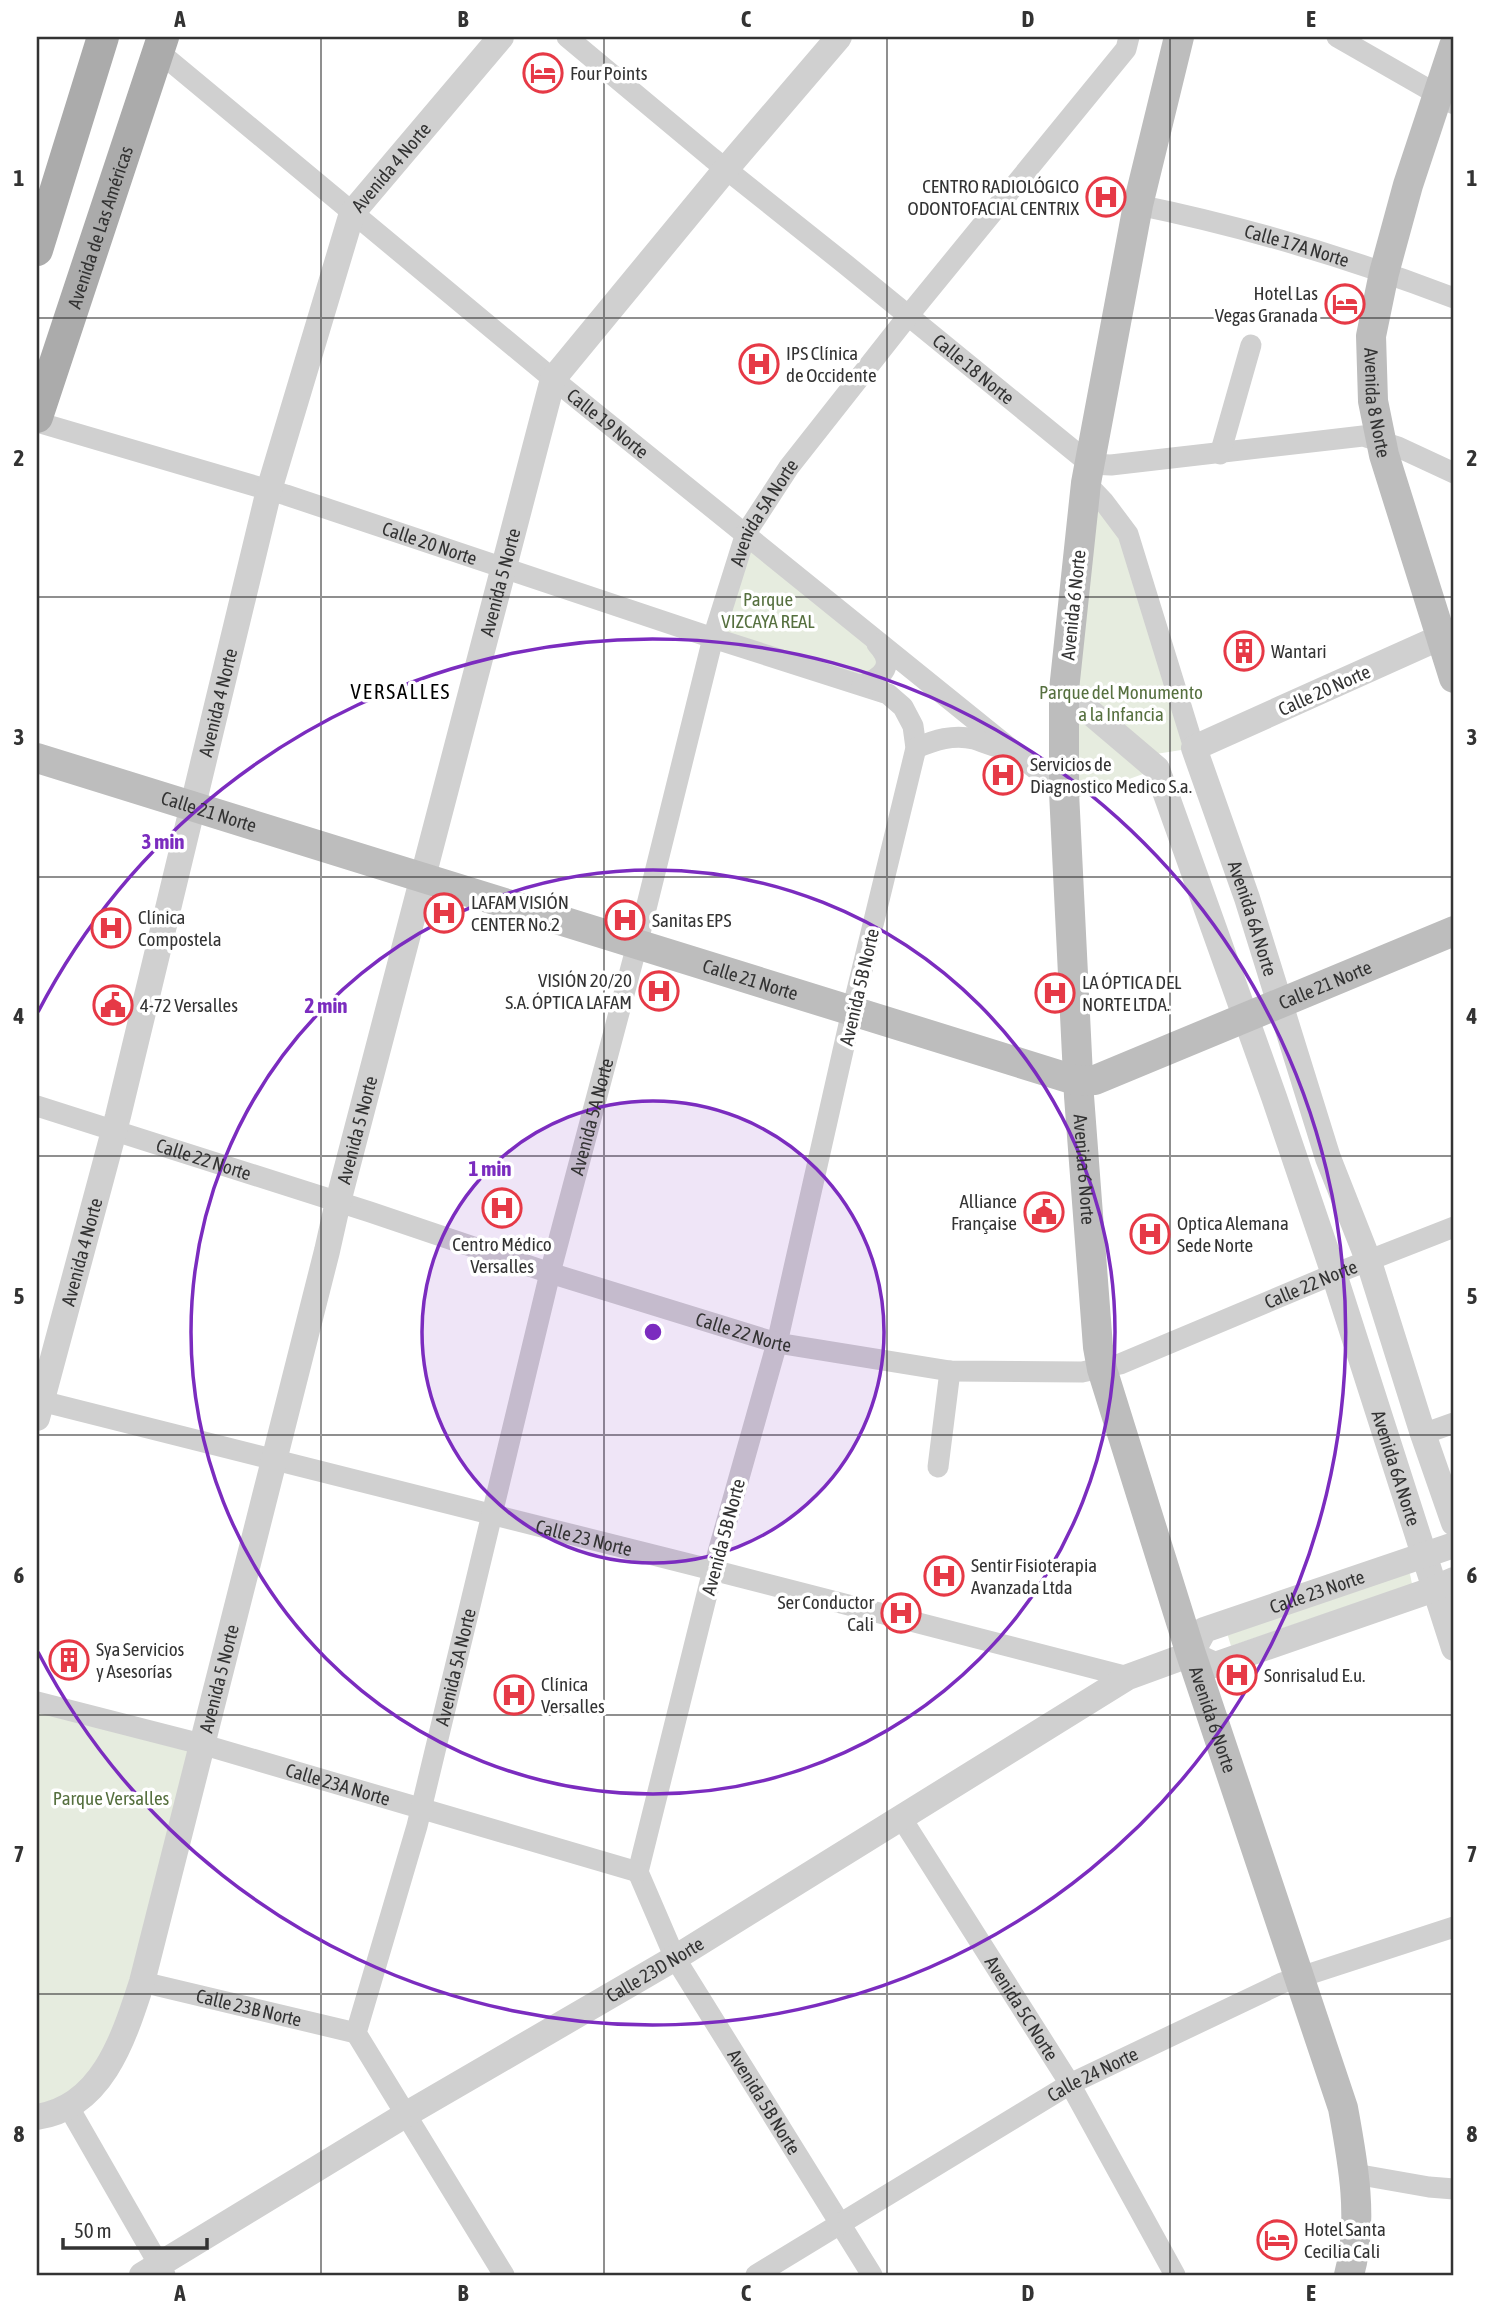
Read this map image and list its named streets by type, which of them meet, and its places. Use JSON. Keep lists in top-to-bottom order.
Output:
{
  "streets": {
    "main road": [
      "Avenida de Las Américas",
      "Avenida 8 Norte",
      "Avenida 6 Norte",
      "Calle 21 Norte"
    ],
    "street": [
      "Avenida 4 Norte",
      "Calle 17A Norte",
      "Calle 18 Norte",
      "Calle 19 Norte",
      "Avenida 5A Norte",
      "Calle 20 Norte",
      "Avenida 5 Norte",
      "Avenida 6A Norte",
      "Avenida 5B Norte",
      "Calle 22 Norte",
      "Calle 23 Norte",
      "Calle 23A Norte",
      "Calle 23D Norte",
      "Calle 23B Norte",
      "Avenida 5C Norte",
      "Calle 24 Norte"
    ]
  },
  "crossings": [
    ["Avenida 4 Norte", "Calle 19 Norte"],
    ["Avenida 4 Norte", "Calle 20 Norte"],
    ["Avenida 4 Norte", "Calle 21 Norte"],
    ["Avenida 4 Norte", "Calle 22 Norte"],
    ["Avenida 4 Norte", "Calle 23 Norte"],
    ["Avenida de Las Américas", "Calle 19 Norte"],
    ["Avenida de Las Américas", "Calle 20 Norte"],
    ["Calle 17A Norte", "Avenida 8 Norte"],
    ["Calle 17A Norte", "Avenida 6 Norte"],
    ["Calle 18 Norte", "Avenida 5A Norte"],
    ["Calle 18 Norte", "Avenida 5 Norte"],
    ["Calle 18 Norte", "Avenida 6 Norte"],
    ["Calle 18 Norte", "Avenida 6A Norte"],
    ["Avenida 8 Norte", "Calle 20 Norte"],
    ["Calle 19 Norte", "Avenida 5A Norte"],
    ["Calle 19 Norte", "Avenida 5 Norte"],
    ["Calle 19 Norte", "Avenida 6 Norte"],
    ["Avenida 5A Norte", "Calle 20 Norte"],
    ["Avenida 5A Norte", "Calle 21 Norte"],
    ["Avenida 5A Norte", "Calle 22 Norte"],
    ["Avenida 5A Norte", "Calle 23 Norte"],
    ["Avenida 5A Norte", "Calle 23A Norte"],
    ["Avenida 5A Norte", "Calle 23B Norte"],
    ["Calle 20 Norte", "Avenida 5 Norte"],
    ["Calle 20 Norte", "Avenida 6A Norte"],
    ["Calle 20 Norte", "Avenida 5B Norte"],
    ["Avenida 5 Norte", "Calle 21 Norte"],
    ["Avenida 5 Norte", "Calle 22 Norte"],
    ["Avenida 5 Norte", "Calle 23 Norte"],
    ["Avenida 5 Norte", "Calle 23A Norte"],
    ["Avenida 5 Norte", "Calle 23B Norte"],
    ["Avenida 6 Norte", "Calle 21 Norte"],
    ["Avenida 6 Norte", "Avenida 6A Norte"],
    ["Avenida 6 Norte", "Calle 22 Norte"],
    ["Avenida 6 Norte", "Calle 23 Norte"],
    ["Avenida 6 Norte", "Calle 23D Norte"],
    ["Avenida 6 Norte", "Calle 24 Norte"],
    ["Calle 21 Norte", "Avenida 6A Norte"],
    ["Calle 21 Norte", "Avenida 5B Norte"],
    ["Avenida 6A Norte", "Calle 22 Norte"],
    ["Avenida 6A Norte", "Calle 23 Norte"],
    ["Avenida 5B Norte", "Calle 22 Norte"],
    ["Avenida 5B Norte", "Calle 23 Norte"],
    ["Avenida 5B Norte", "Calle 23A Norte"],
    ["Avenida 5B Norte", "Calle 23D Norte"],
    ["Avenida 5B Norte", "Calle 24 Norte"],
    ["Calle 23 Norte", "Calle 23D Norte"],
    ["Calle 23D Norte", "Avenida 5C Norte"],
    ["Avenida 5C Norte", "Calle 24 Norte"]
  ],
  "districts": ["VERSALLES"],
  "parks": ["Parque VIZCAYA REAL", "Parque del Monumento a la Infancia", "Parque Versalles"],
  "places": {
    "hotel": ["Four Points", "Hotel Las Vegas Granada", "Hotel Santa Cecilia Cali"],
    "hospital": [
      "CENTRO RADIOLÓGICO ODONTOFACIAL CENTRIX",
      "IPS Clínica de Occidente",
      "Servicios de Diagnostico Medico S.a.",
      "LAFAM VISIÓN CENTER No.2",
      "Sanitas EPS",
      "Clínica Compostela",
      "VISIÓN 20/20 S.A. ÓPTICA LAFAM",
      "LA ÓPTICA DEL NORTE LTDA.",
      "Centro Médico Versalles",
      "Optica Alemana Sede Norte",
      "Sentir Fisioterapia Avanzada Ltda",
      "Ser Conductor Cali",
      "Sonrisalud E.u.",
      "Clínica Versalles"
    ],
    "building": ["Wantari", "Sya Servicios y Asesorías"],
    "public building": ["4-72 Versalles", "Alliance Française"]
  },
  "scale_bar": "50 m",
  "grid": {
    "columns": [
      "A",
      "B",
      "C",
      "D",
      "E"
    ],
    "rows": [
      "1",
      "2",
      "3",
      "4",
      "5",
      "6",
      "7",
      "8"
    ]
  },
  "rings": ["3 min", "2 min", "1 min"]
}
